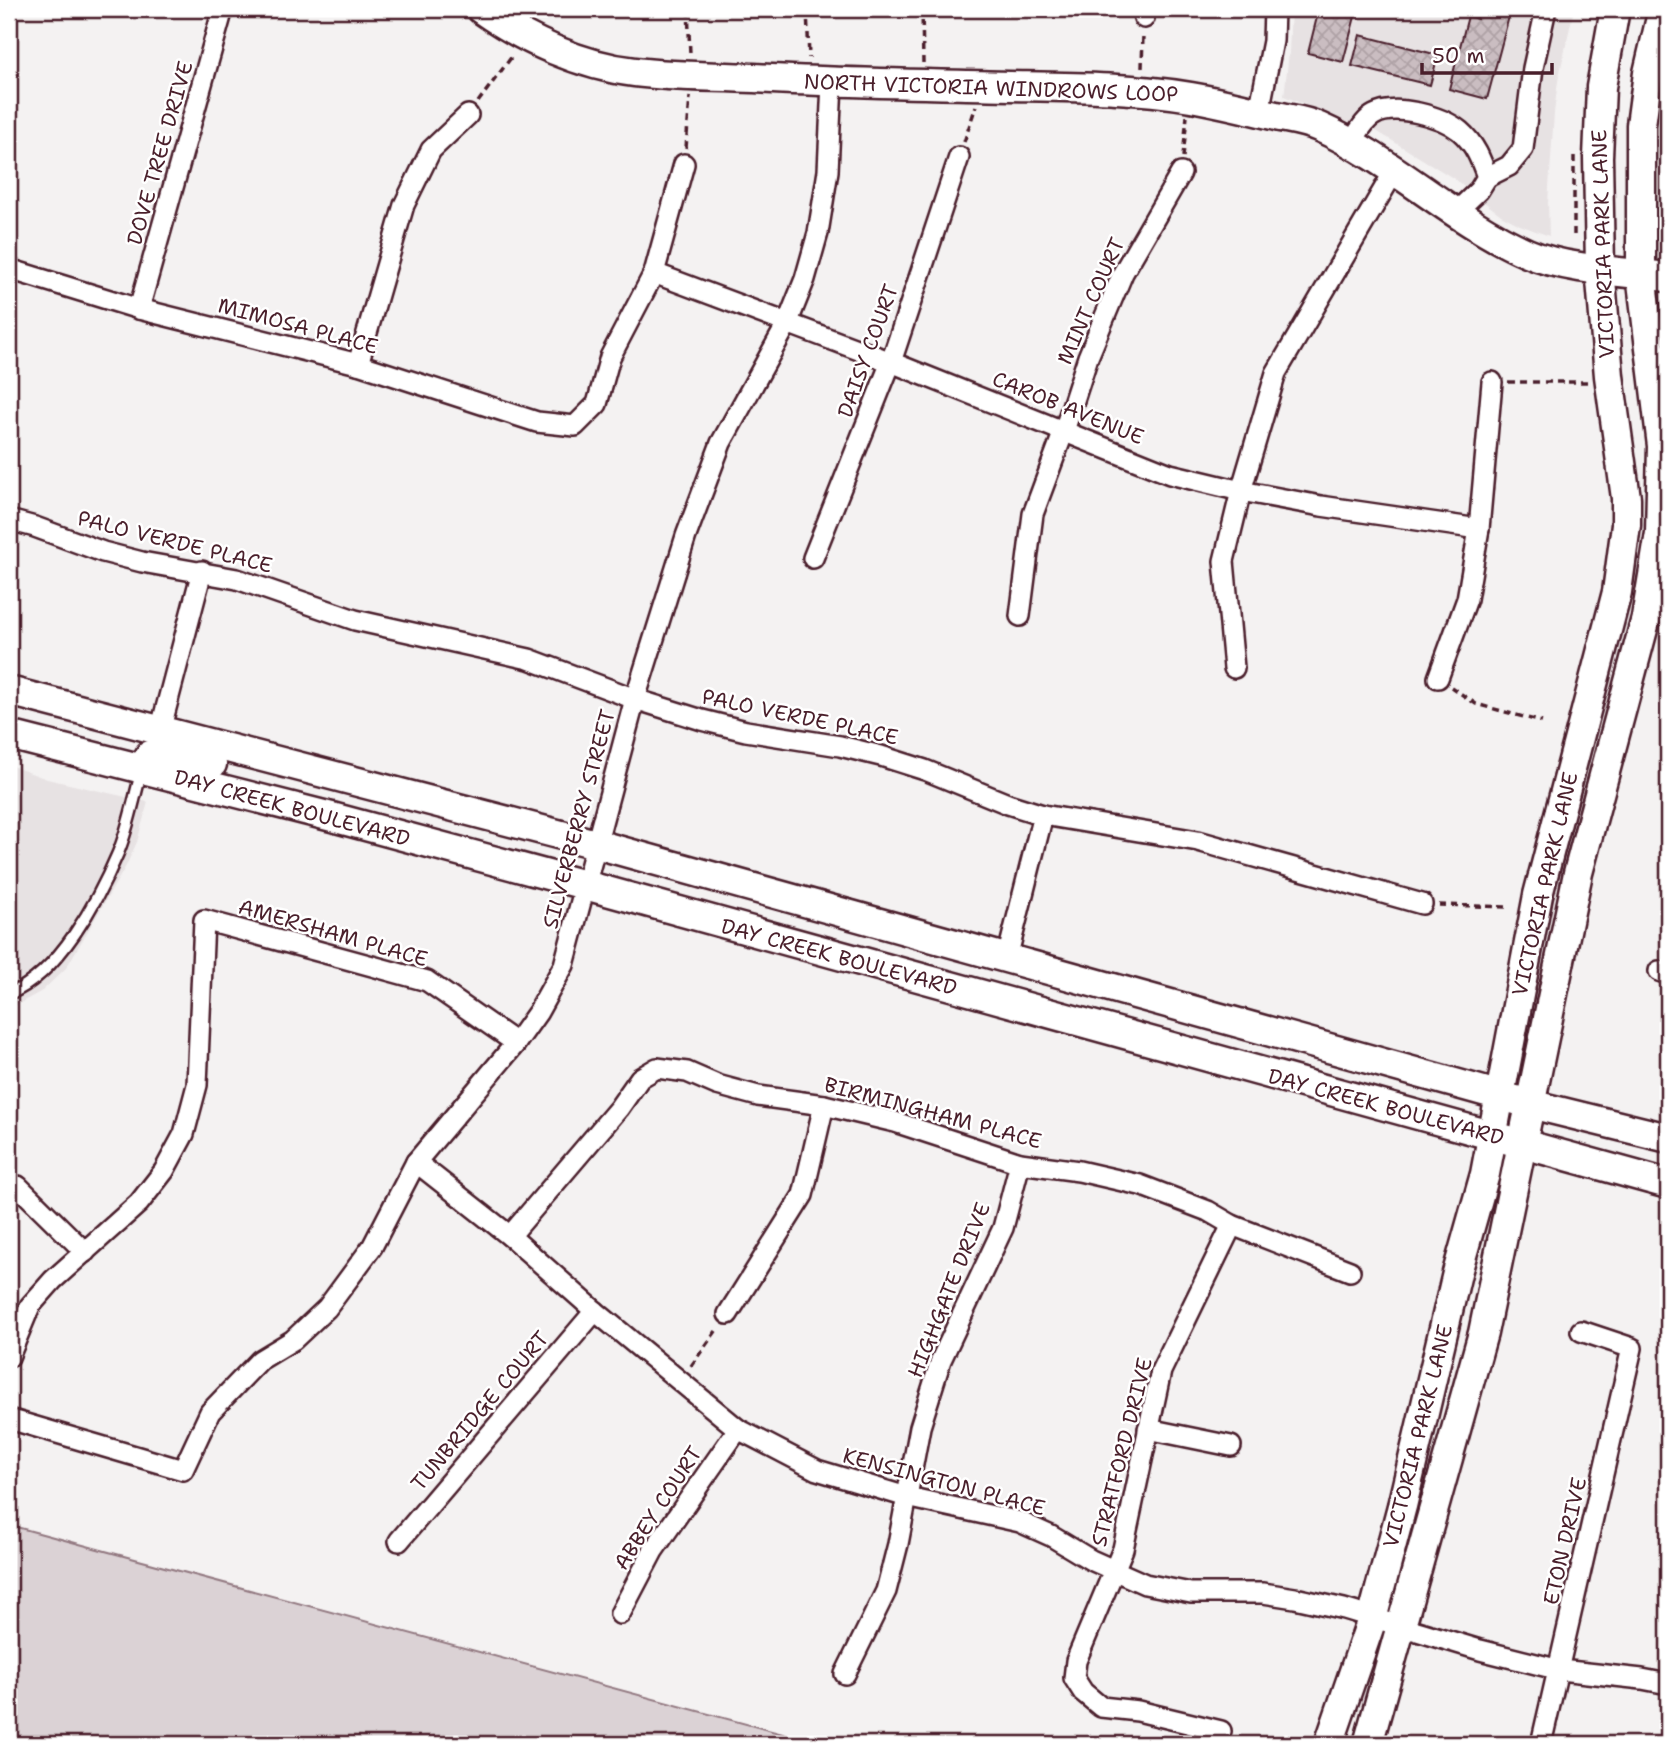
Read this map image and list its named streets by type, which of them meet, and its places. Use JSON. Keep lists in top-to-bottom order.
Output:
{
  "streets": {
    "street": [
      "NORTH VICTORIA WINDROWS LOOP",
      "DOVE TREE DRIVE",
      "VICTORIA PARK LANE",
      "MINT COURT",
      "MIMOSA PLACE",
      "DAISY COURT",
      "CAROB AVENUE",
      "PALO VERDE PLACE",
      "DAY CREEK BOULEVARD",
      "SILVERBERRY STREET",
      "AMERSHAM PLACE",
      "BIRMINGHAM PLACE",
      "HIGHGATE DRIVE",
      "TUNBRIDGE COURT",
      "STRATFORD DRIVE",
      "KENSINGTON PLACE",
      "ABBEY COURT",
      "ETON DRIVE"
    ]
  },
  "crossings": [
    ["NORTH VICTORIA WINDROWS LOOP", "VICTORIA PARK LANE"],
    ["NORTH VICTORIA WINDROWS LOOP", "SILVERBERRY STREET"],
    ["DOVE TREE DRIVE", "MIMOSA PLACE"],
    ["VICTORIA PARK LANE", "DAY CREEK BOULEVARD"],
    ["VICTORIA PARK LANE", "KENSINGTON PLACE"],
    ["MINT COURT", "CAROB AVENUE"],
    ["MIMOSA PLACE", "CAROB AVENUE"],
    ["DAISY COURT", "CAROB AVENUE"],
    ["CAROB AVENUE", "SILVERBERRY STREET"],
    ["PALO VERDE PLACE", "SILVERBERRY STREET"],
    ["DAY CREEK BOULEVARD", "SILVERBERRY STREET"],
    ["SILVERBERRY STREET", "AMERSHAM PLACE"],
    ["SILVERBERRY STREET", "KENSINGTON PLACE"],
    ["BIRMINGHAM PLACE", "HIGHGATE DRIVE"],
    ["BIRMINGHAM PLACE", "STRATFORD DRIVE"],
    ["BIRMINGHAM PLACE", "KENSINGTON PLACE"],
    ["HIGHGATE DRIVE", "KENSINGTON PLACE"],
    ["TUNBRIDGE COURT", "KENSINGTON PLACE"],
    ["STRATFORD DRIVE", "KENSINGTON PLACE"],
    ["KENSINGTON PLACE", "ABBEY COURT"],
    ["KENSINGTON PLACE", "ETON DRIVE"]
  ],
  "scale_bar": "50 m"
}
